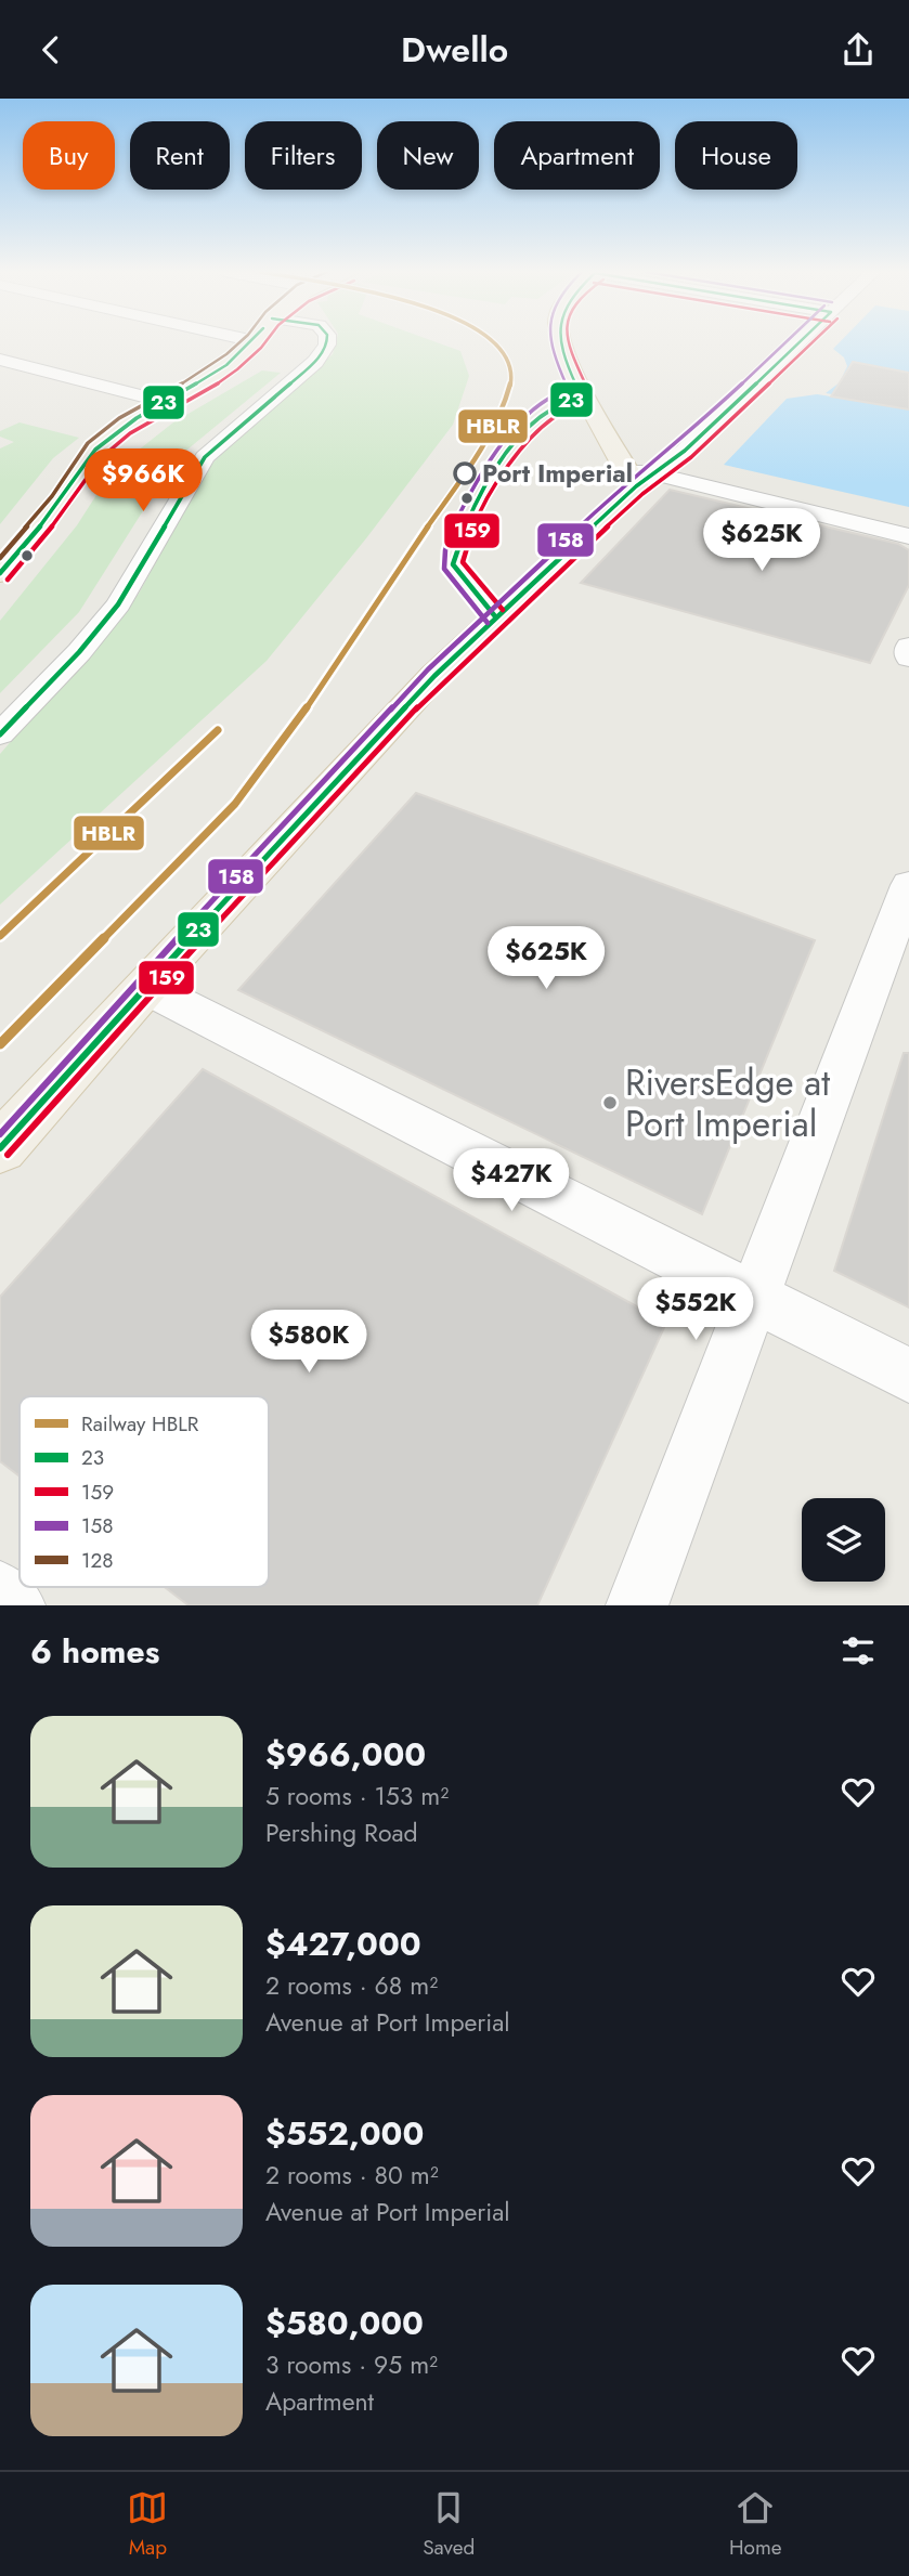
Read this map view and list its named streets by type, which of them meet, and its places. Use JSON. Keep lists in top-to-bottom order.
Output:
{
  "places": ["Port Imperial", "RiversEdge at Port Imperial"],
  "lines": [
    "rail line HBLR",
    "transit line 23",
    "transit line 159",
    "transit line 158",
    "transit line 128"
  ],
  "legend": [
    "Railway HBLR",
    "23",
    "159",
    "158",
    "128"
  ],
  "page": {
    "header": "Dwello",
    "chip": [
      "Buy",
      "Rent",
      "Filters",
      "New",
      "Apartment",
      "House"
    ],
    "price": [
      "$966K",
      "$625K",
      "$625K",
      "$427K",
      "$552K",
      "$580K"
    ],
    "heading": "6 homes",
    "list": [
      {
        "name": "$966,000",
        "note": "5 rooms · 153 m² · Pershing Road"
      },
      {
        "name": "$427,000",
        "note": "2 rooms · 68 m² · Avenue at Port Imperial"
      },
      {
        "name": "$552,000",
        "note": "2 rooms · 80 m² · Avenue at Port Imperial"
      },
      {
        "name": "$580,000",
        "note": "3 rooms · 95 m² · Apartment"
      }
    ],
    "tabs": ["Map", "Saved", "Home"]
  }
}
